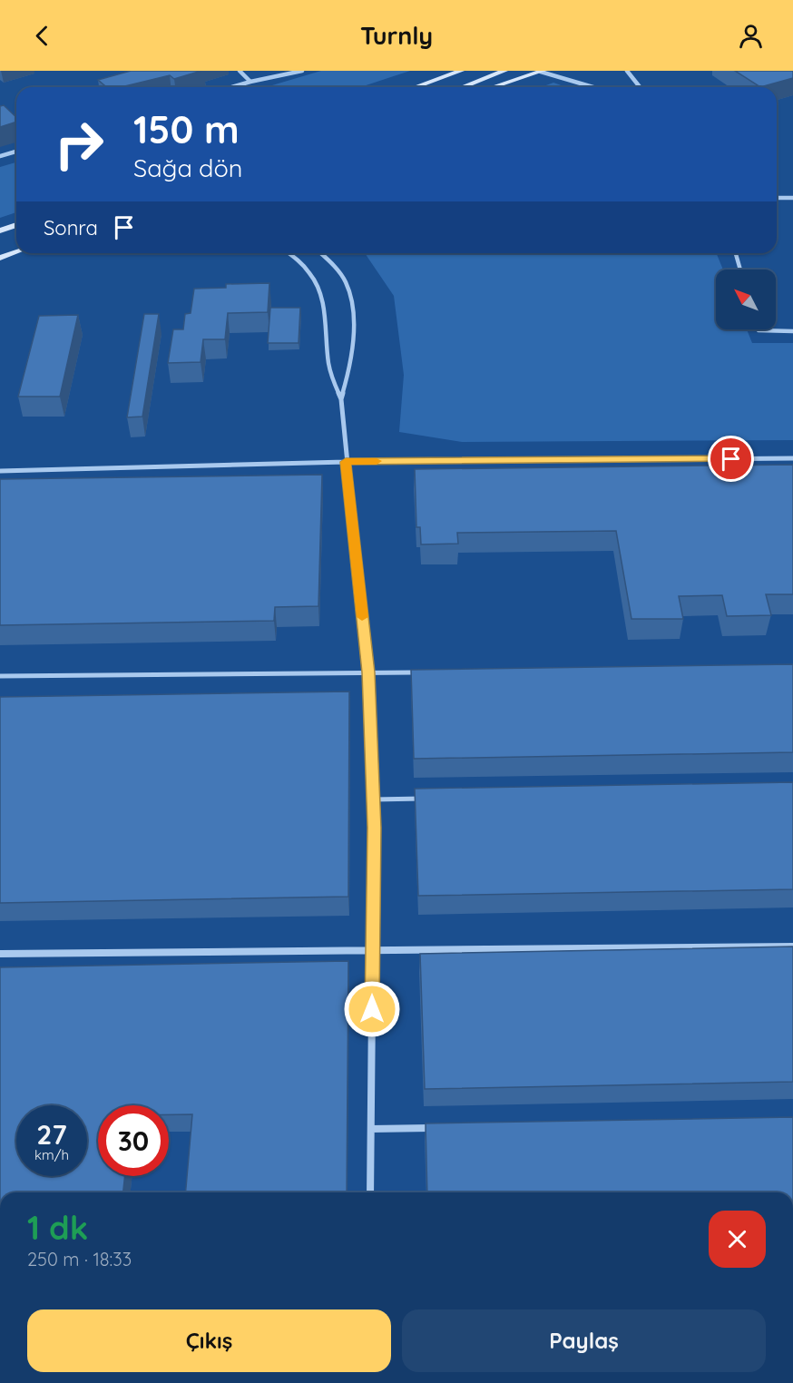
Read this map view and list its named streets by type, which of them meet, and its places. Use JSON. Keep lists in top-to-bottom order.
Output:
{
  "north": "top left",
  "page": {
    "header": "Turnly",
    "turn": ["150 m", "Sağa dön"],
    "then": "Sonra",
    "speed": "27 km/h",
    "limit": "30",
    "heading": ["1 dk", "250 m · 18:33"],
    "buttons": ["Çıkış", "Paylaş"]
  }
}
